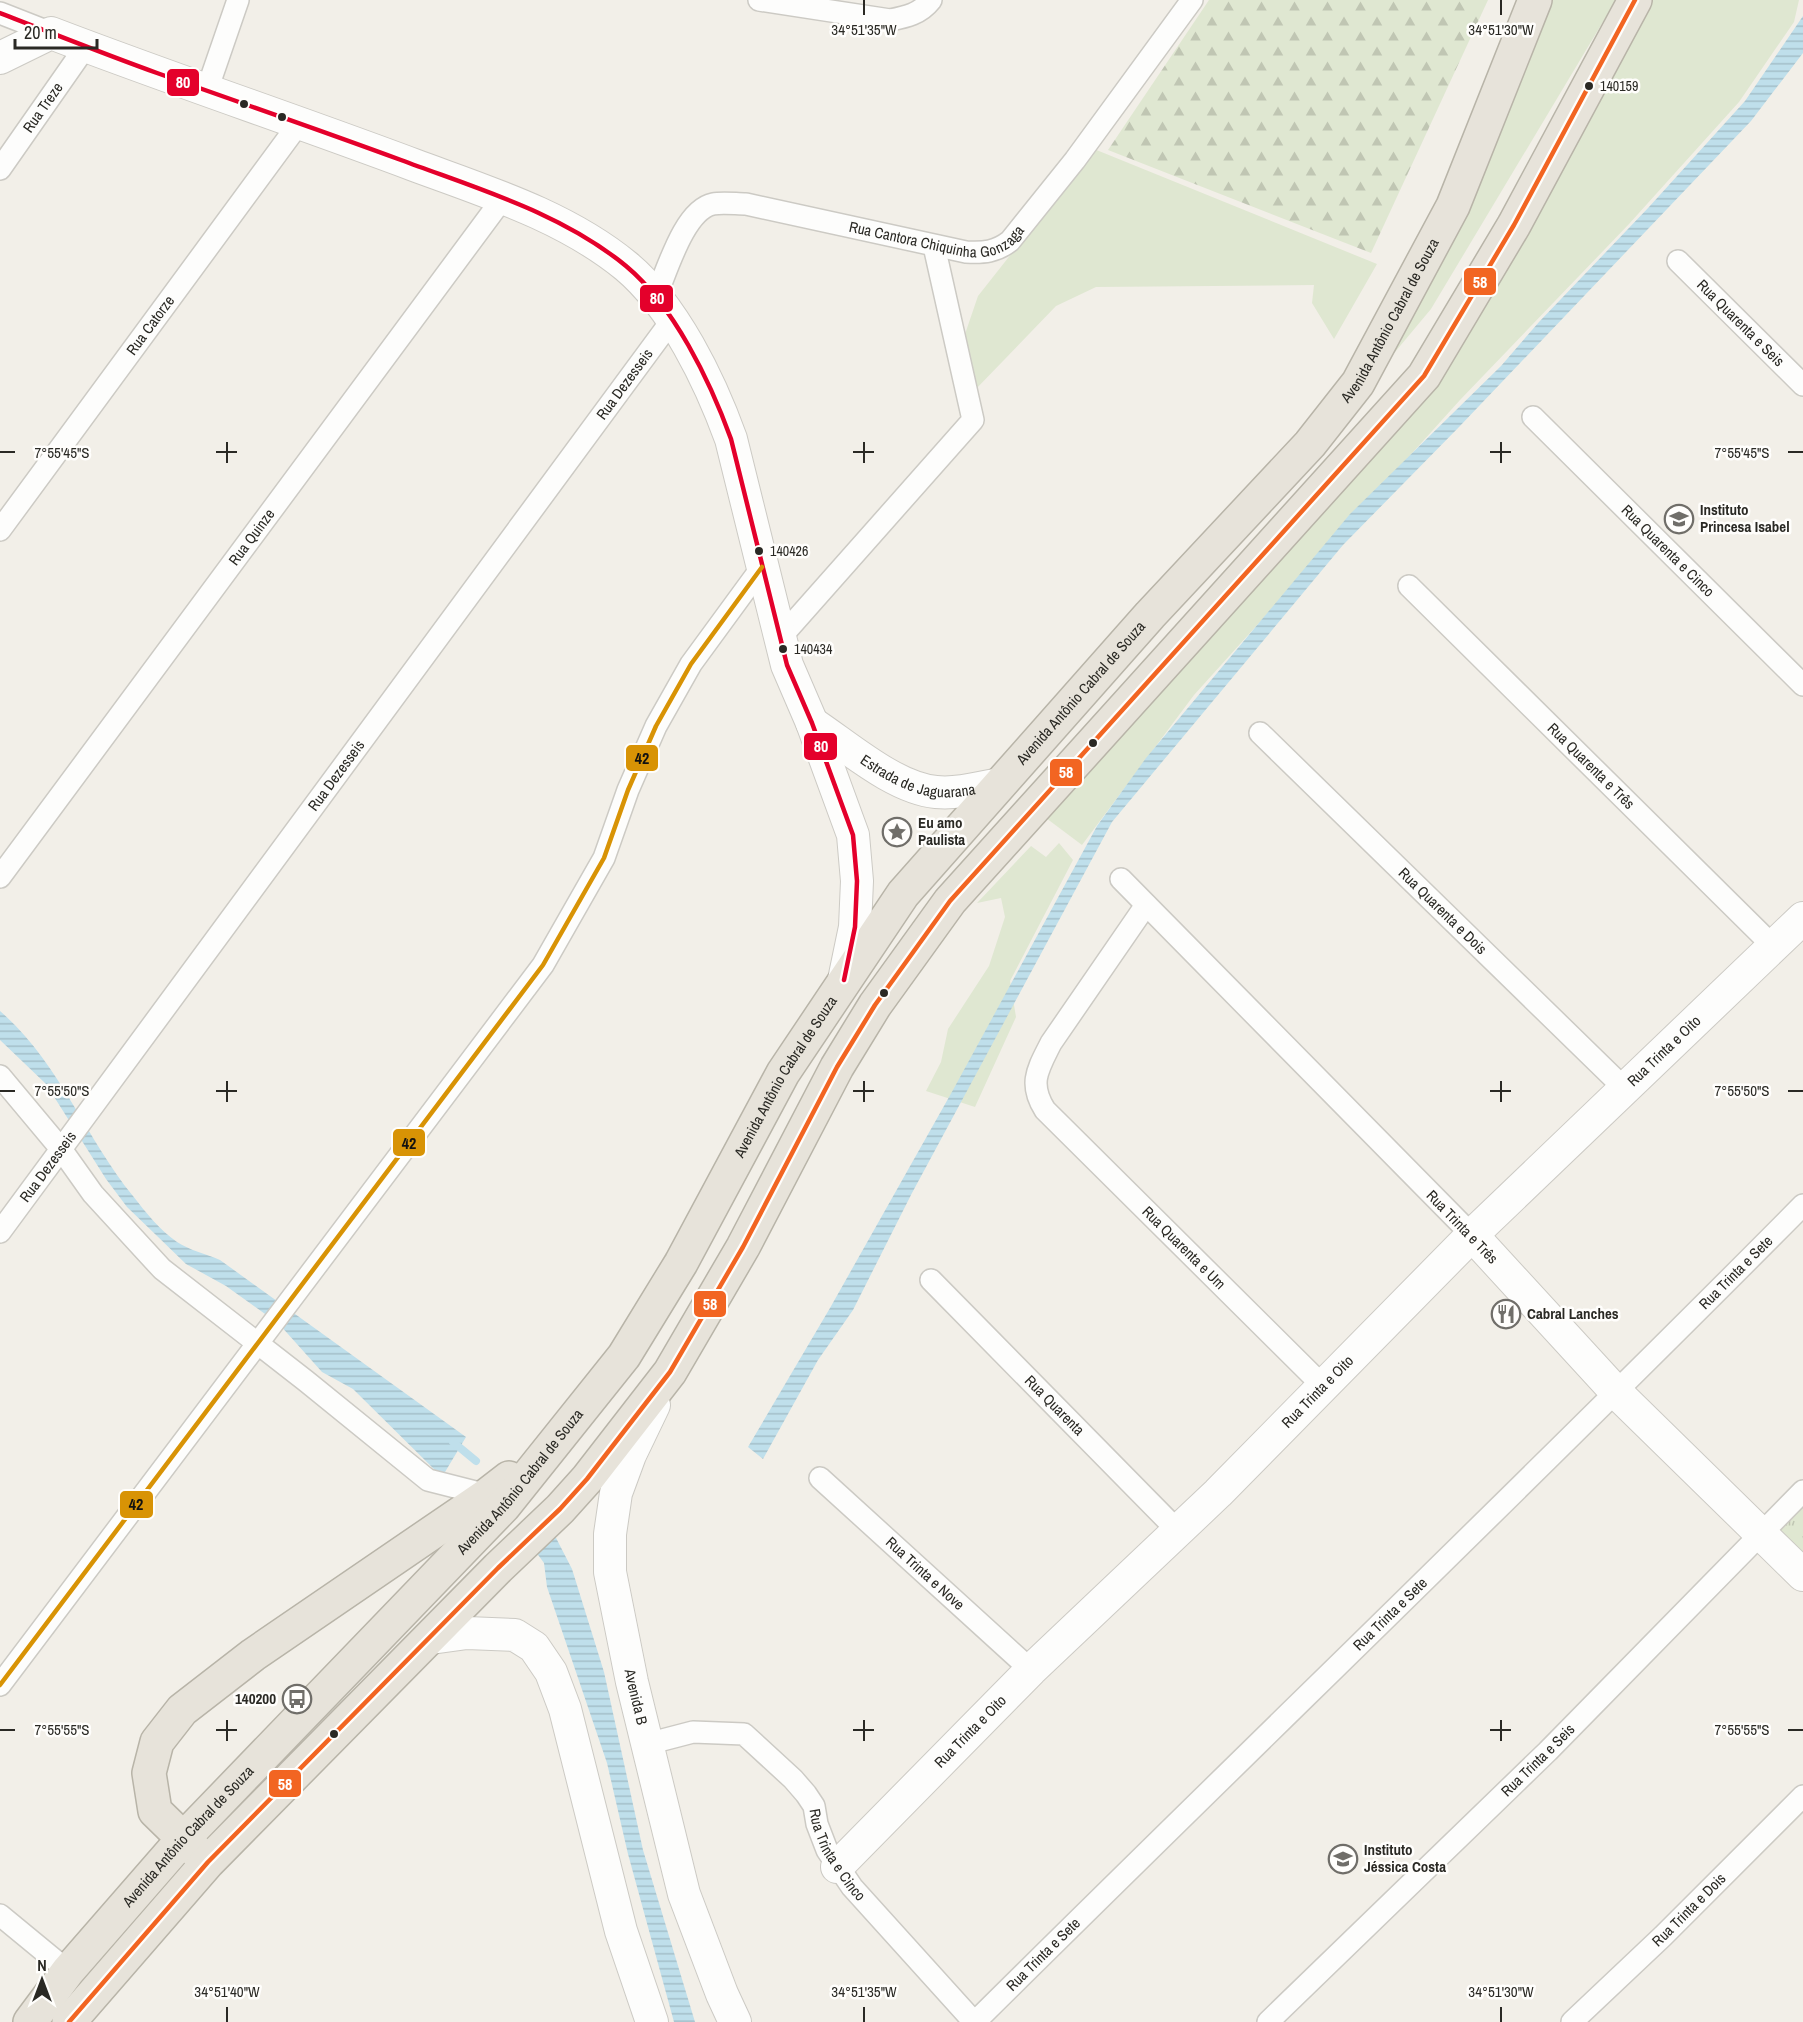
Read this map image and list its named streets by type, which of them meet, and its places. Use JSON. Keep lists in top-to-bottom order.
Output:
{
  "streets": {
    "highway": ["Avenida Antônio Cabral de Souza"],
    "street": [
      "Rua Treze",
      "Rua Cantora Chiquinha Gonzaga",
      "Rua Quarenta e Seis",
      "Rua Catorze",
      "Rua Dezesseis",
      "Rua Quinze",
      "Rua Quarenta e Cinco",
      "Rua Quarenta e Três",
      "Estrada de Jaguarana",
      "Rua Quarenta e Dois",
      "Rua Trinta e Oito",
      "Rua Trinta e Três",
      "Rua Quarenta e Um",
      "Rua Trinta e Sete",
      "Rua Quarenta",
      "Rua Trinta e Nove",
      "Avenida B",
      "Rua Trinta e Seis",
      "Rua Trinta e Cinco",
      "Rua Trinta e Dois"
    ]
  },
  "crossings": [
    ["Rua Cantora Chiquinha Gonzaga", "Rua Dezesseis"],
    ["Avenida Antônio Cabral de Souza", "Estrada de Jaguarana"],
    ["Avenida Antônio Cabral de Souza", "Avenida B"],
    ["Rua Quarenta e Três", "Rua Trinta e Oito"],
    ["Rua Quarenta e Dois", "Rua Trinta e Oito"],
    ["Rua Trinta e Oito", "Rua Trinta e Três"],
    ["Rua Trinta e Oito", "Rua Quarenta e Um"],
    ["Rua Trinta e Oito", "Rua Quarenta"],
    ["Rua Trinta e Oito", "Rua Trinta e Nove"],
    ["Rua Trinta e Oito", "Rua Trinta e Cinco"],
    ["Rua Trinta e Três", "Rua Quarenta e Um"],
    ["Rua Trinta e Três", "Rua Trinta e Sete"],
    ["Rua Trinta e Três", "Rua Trinta e Seis"],
    ["Rua Trinta e Sete", "Rua Trinta e Cinco"],
    ["Avenida B", "Rua Trinta e Cinco"]
  ],
  "places": {
    "other": ["140159", "140426", "140434"],
    "school or university": ["Instituto Princesa Isabel", "Instituto Jéssica Costa"],
    "place": ["Eu amo Paulista"],
    "restaurant": ["Cabral Lanches"],
    "bus stop": ["140200"]
  },
  "lines": ["transit line 58", "transit line 80", "transit line 42"],
  "scale_bar": "20 m",
  "north": "top",
  "coordinates": [
    "34°51'35\"W",
    "34°51'30\"W",
    "7°55'45\"S",
    "7°55'50\"S",
    "7°55'55\"S",
    "34°51'40\"W"
  ]
}
